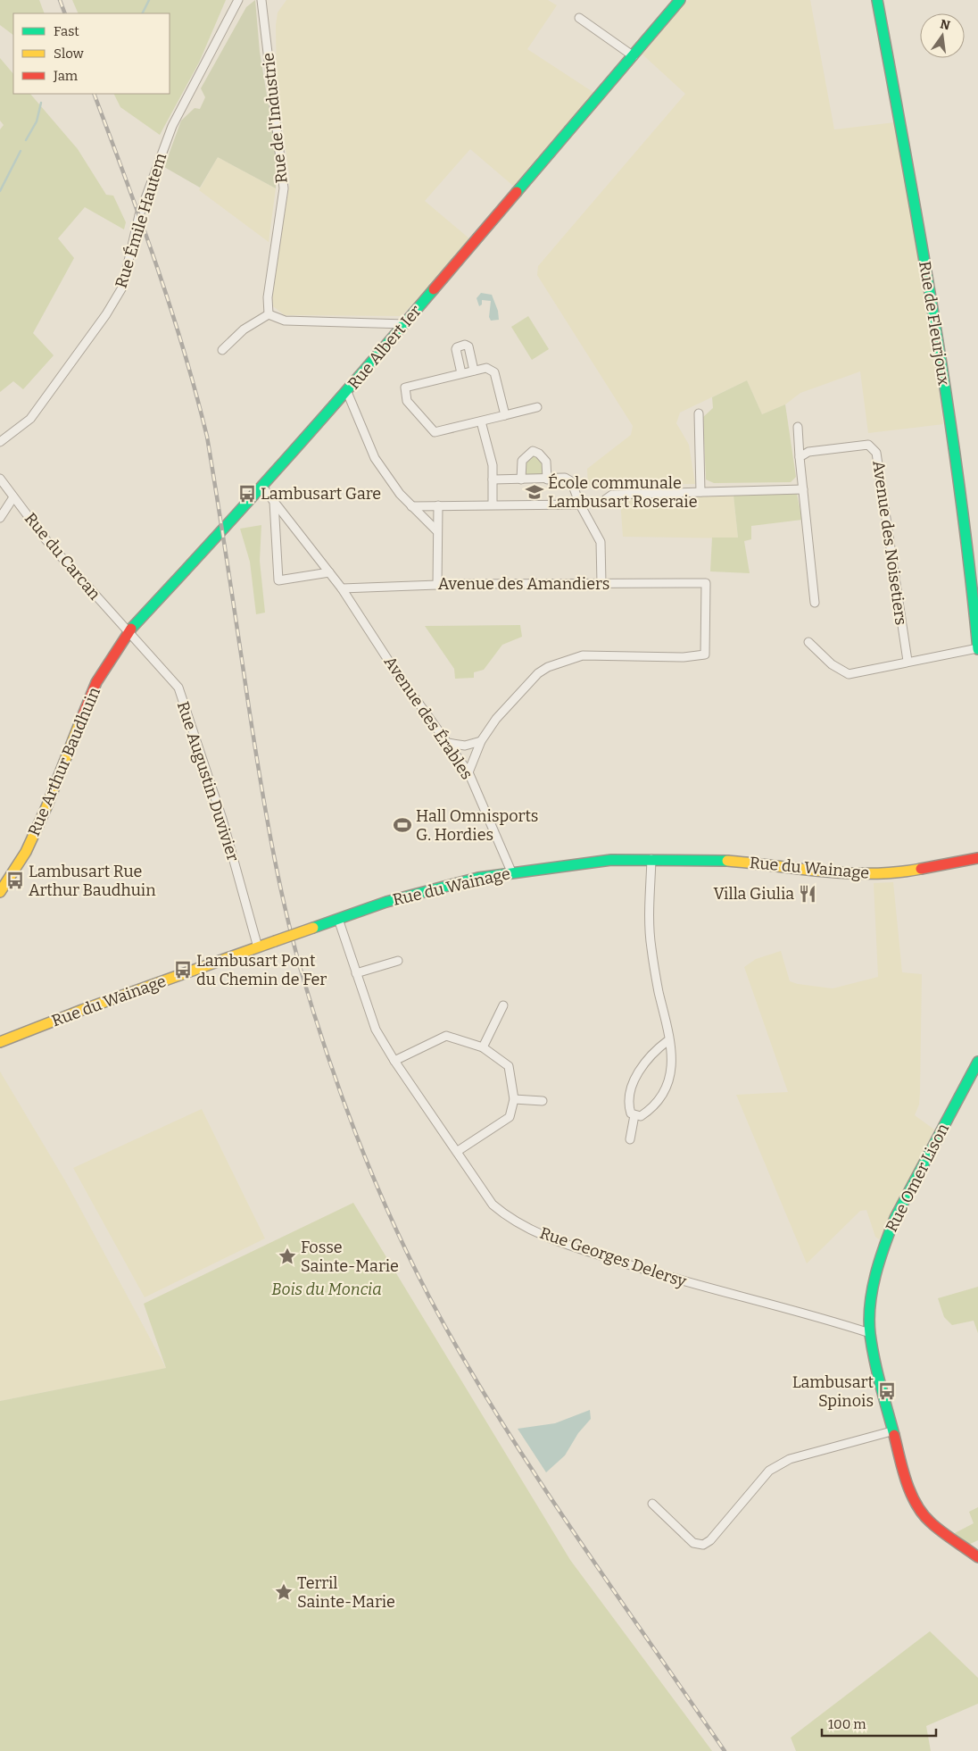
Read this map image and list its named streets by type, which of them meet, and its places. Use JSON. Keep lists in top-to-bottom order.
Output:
{
  "streets": {
    "street": [
      "Rue de l'Industrie",
      "Rue Émile Hautem",
      "Rue de Fleurjoux",
      "Rue Albert Ier",
      "Avenue des Noisetiers",
      "Rue du Carcan",
      "Avenue des Amandiers",
      "Avenue des Érables",
      "Rue Arthur Baudhuin",
      "Rue Augustin Duvivier",
      "Rue du Wainage",
      "Rue Omer Lison",
      "Rue Georges Delersy"
    ]
  },
  "crossings": [
    ["Rue Albert Ier", "Rue du Carcan"],
    ["Rue Albert Ier", "Avenue des Érables"],
    ["Rue Albert Ier", "Rue Arthur Baudhuin"],
    ["Rue Albert Ier", "Rue Augustin Duvivier"],
    ["Rue du Carcan", "Rue Arthur Baudhuin"],
    ["Rue du Carcan", "Rue Augustin Duvivier"],
    ["Avenue des Amandiers", "Avenue des Érables"],
    ["Avenue des Érables", "Rue du Wainage"],
    ["Rue Arthur Baudhuin", "Rue Augustin Duvivier"],
    ["Rue Augustin Duvivier", "Rue du Wainage"],
    ["Rue du Wainage", "Rue Georges Delersy"],
    ["Rue Omer Lison", "Rue Georges Delersy"]
  ],
  "parks": ["Bois du Moncia"],
  "places": {
    "school or university": ["École communale Lambusart Roseraie"],
    "bus stop": [
      "Lambusart Gare",
      "Lambusart Rue Arthur Baudhuin",
      "Lambusart Pont du Chemin de Fer",
      "Lambusart Spinois"
    ],
    "sports": ["Hall Omnisports G. Hordies"],
    "restaurant": ["Villa Giulia"],
    "place": ["Fosse Sainte-Marie", "Terril Sainte-Marie"]
  },
  "legend": ["Fast", "Slow", "Jam"],
  "scale_bar": "100 m",
  "north": "top"
}
